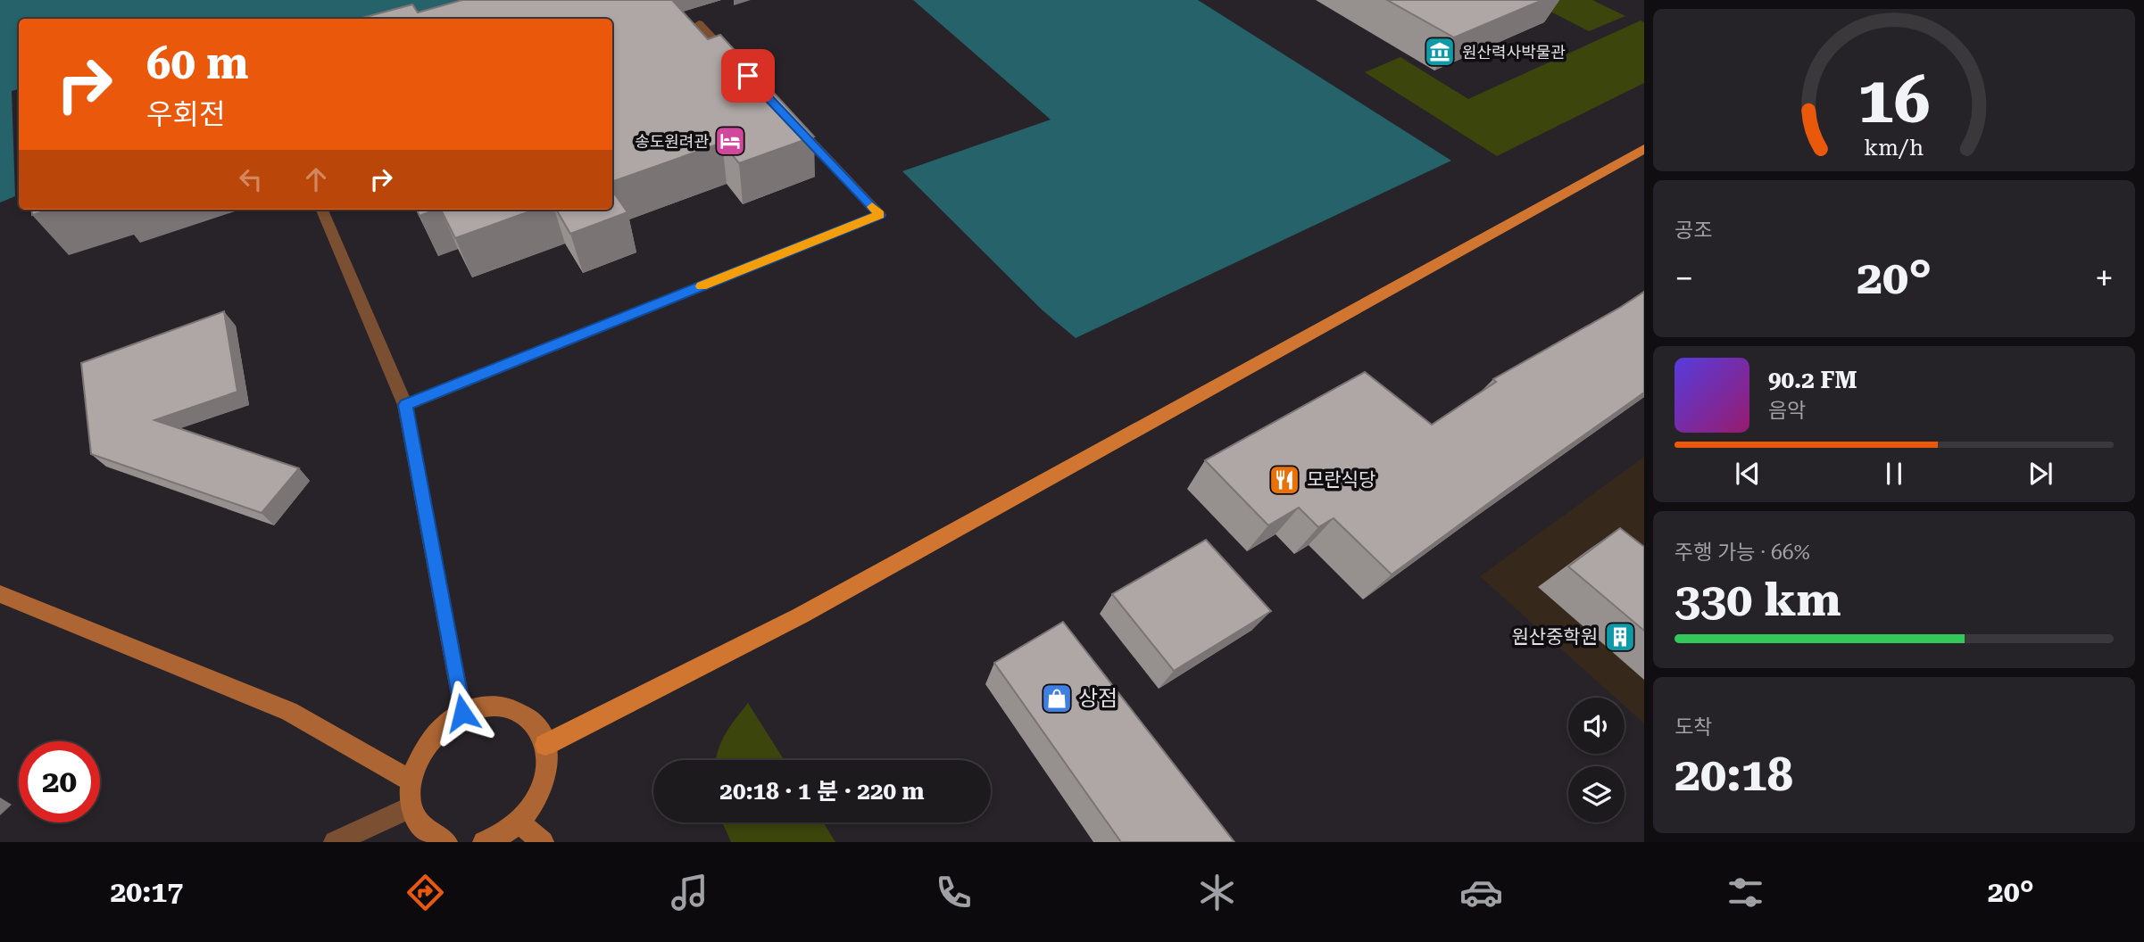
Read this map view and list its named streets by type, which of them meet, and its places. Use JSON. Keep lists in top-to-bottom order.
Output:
{
  "places": {
    "museum": ["원산력사박물관"],
    "hotel": ["송도원려관"],
    "restaurant": ["모란식당"],
    "building": ["원산중학원"],
    "shop": ["상점"]
  },
  "page": {
    "turn": ["60 m", "우회전"],
    "tile": [
      "공조",
      ["주행 가능 · 66%", "330 km"],
      ["도착", "20:18"]
    ],
    "heat": ["−", "20°", "+"],
    "song": ["90.2 FM", "음악"],
    "limit": "20",
    "trip": "20:18 · 1 분 · 220 m",
    "tabs": ["20:17", "20°"],
    "gauge": ["16", "km/h"]
  }
}
